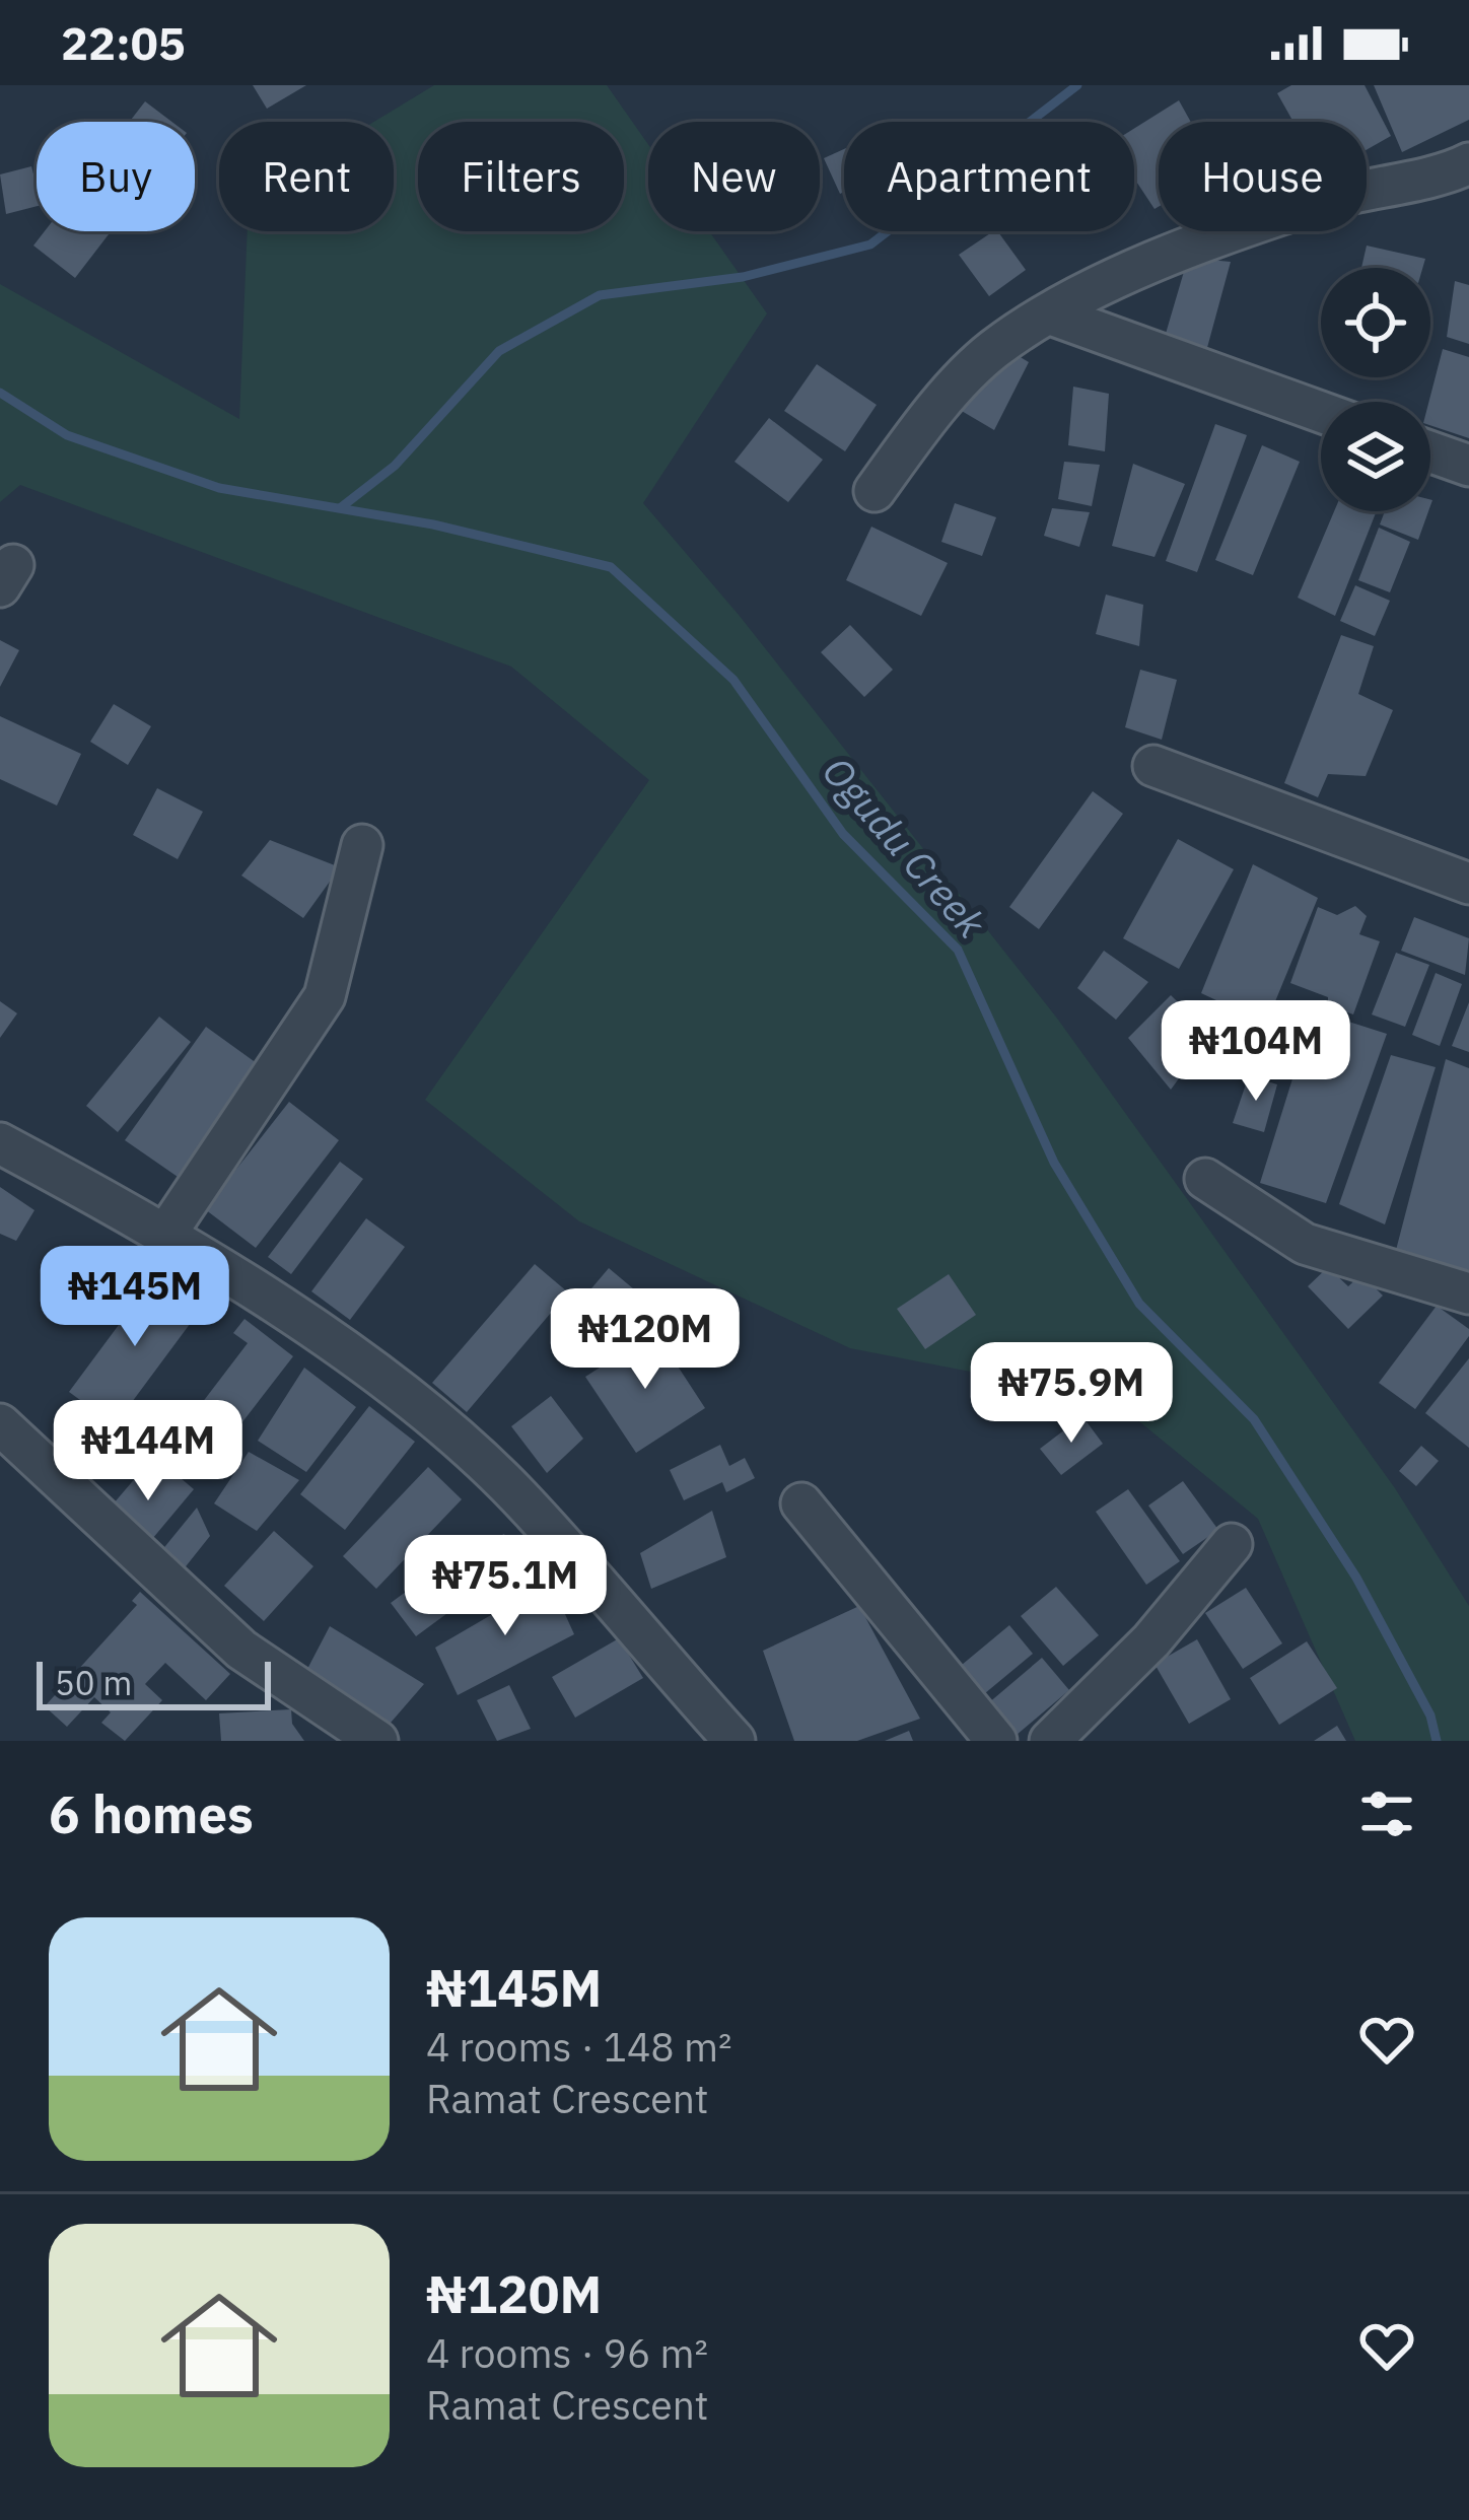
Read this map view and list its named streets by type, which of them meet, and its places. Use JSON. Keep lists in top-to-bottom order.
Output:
{
  "water": ["Ogudu Creek"],
  "scale_bar": "50 m",
  "page": {
    "status": "22:05",
    "chip": [
      "Buy",
      "Rent",
      "Filters",
      "New",
      "Apartment",
      "House"
    ],
    "price": [
      "₦104M",
      "₦145M",
      "₦120M",
      "₦75.9M",
      "₦144M",
      "₦75.1M"
    ],
    "scale": "50 m",
    "heading": "6 homes",
    "list": [
      {
        "name": "₦145M",
        "note": "4 rooms · 148 m² · Ramat Crescent"
      },
      {
        "name": "₦120M",
        "note": "4 rooms · 96 m² · Ramat Crescent"
      }
    ]
  }
}
